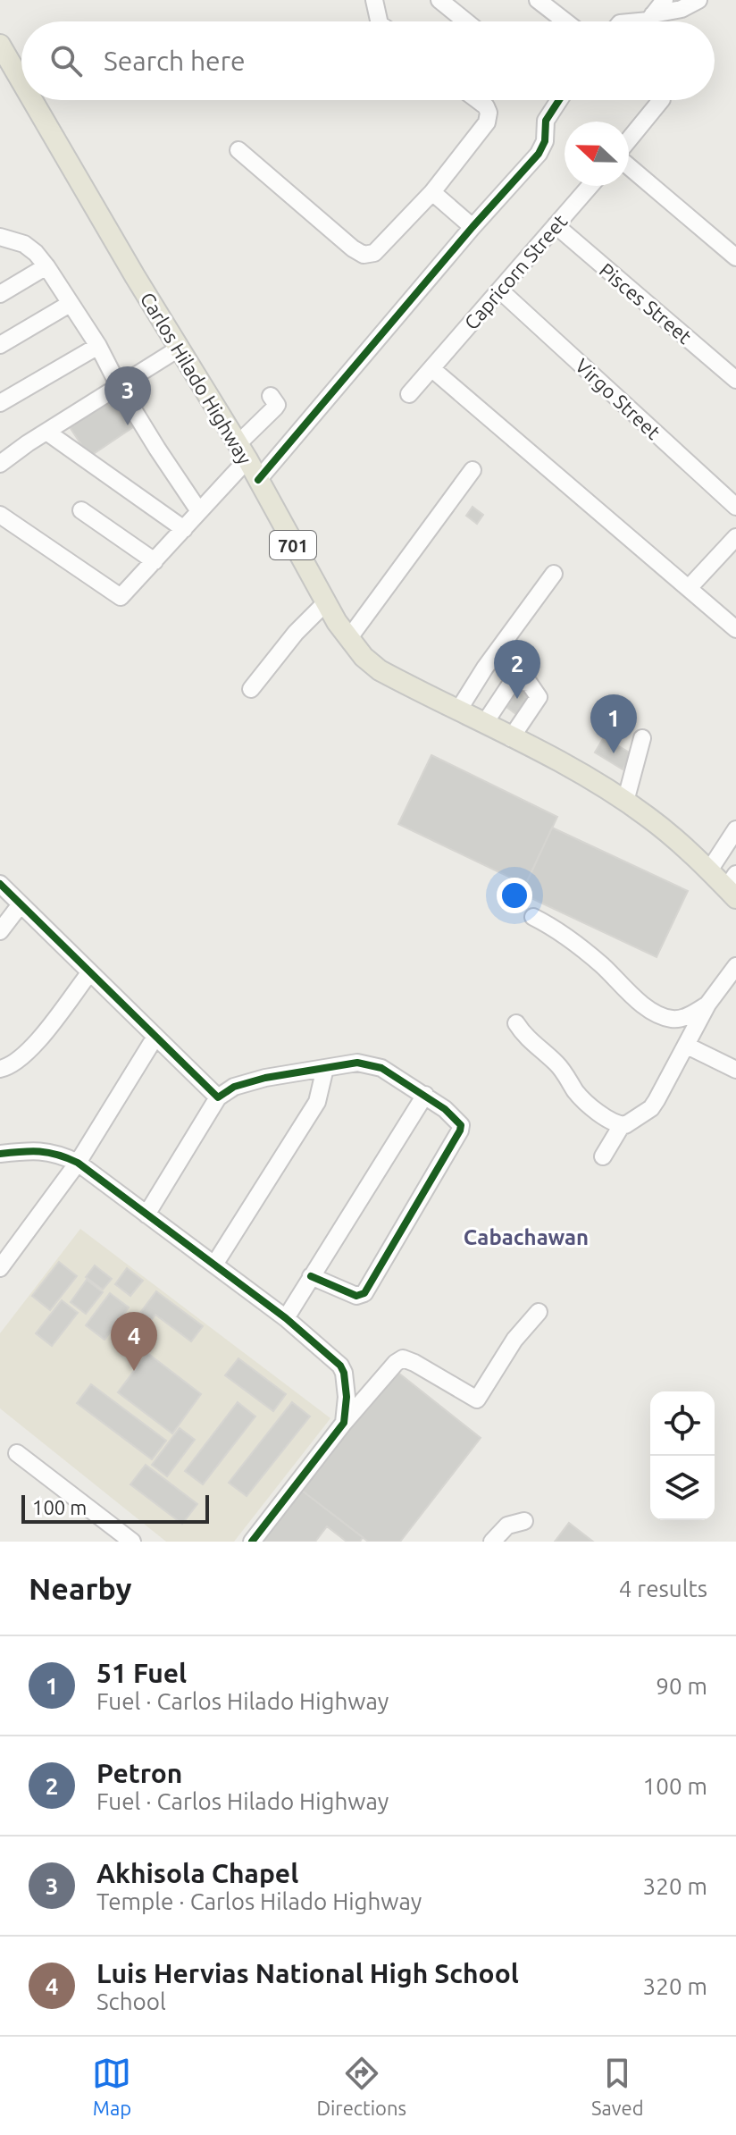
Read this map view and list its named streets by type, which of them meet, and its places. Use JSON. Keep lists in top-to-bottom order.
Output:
{
  "streets": {
    "main road": ["Carlos Hilado Highway", "701"],
    "street": ["Capricorn Street", "Pisces Street", "Virgo Street"]
  },
  "crossings": [
    ["Capricorn Street", "Pisces Street"],
    ["Capricorn Street", "Virgo Street"]
  ],
  "districts": ["Cabachawan"],
  "scale_bar": "100 m",
  "north": "left",
  "page": {
    "search": "Search here",
    "pins": [
      "3",
      "2",
      "1",
      "4"
    ],
    "scale": "100 m",
    "heading": ["Nearby", "4 results"],
    "list": [
      {
        "mark": "1",
        "name": "51 Fuel",
        "note": "Fuel · Carlos Hilado Highway",
        "value": "90 m"
      },
      {
        "mark": "2",
        "name": "Petron",
        "note": "Fuel · Carlos Hilado Highway",
        "value": "100 m"
      },
      {
        "mark": "3",
        "name": "Akhisola Chapel",
        "note": "Temple · Carlos Hilado Highway",
        "value": "320 m"
      },
      {
        "mark": "4",
        "name": "Luis Hervias National High School",
        "note": "School",
        "value": "320 m"
      }
    ],
    "nav": ["Map", "Directions", "Saved"]
  }
}
